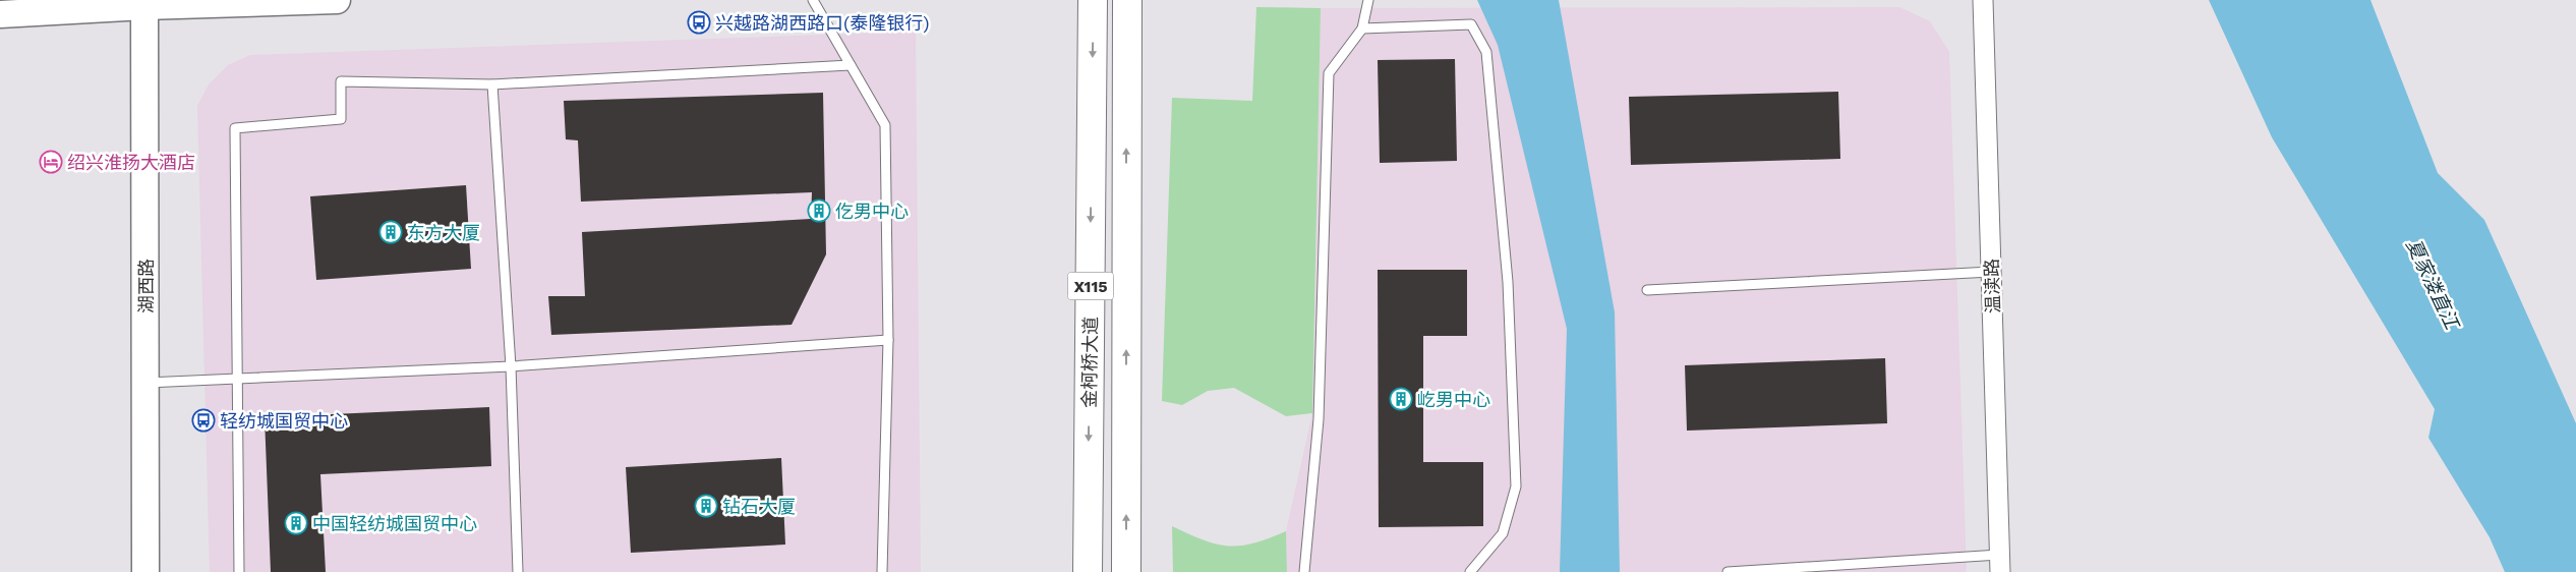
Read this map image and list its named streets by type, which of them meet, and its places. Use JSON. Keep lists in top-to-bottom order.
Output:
{
  "streets": {
    "main road": ["X115", "金柯桥大道"],
    "street": ["湖西路", "温渎路"]
  },
  "water": ["夏家溇直江"],
  "places": {
    "bus stop": ["兴越路湖西路口(泰隆银行)", "轻纺城国贸中心"],
    "hotel": ["绍兴淮扬大酒店"],
    "building": [
      "仡男中心",
      "东方大厦",
      "屹男中心",
      "钻石大厦",
      "中国轻纺城国贸中心"
    ]
  }
}
